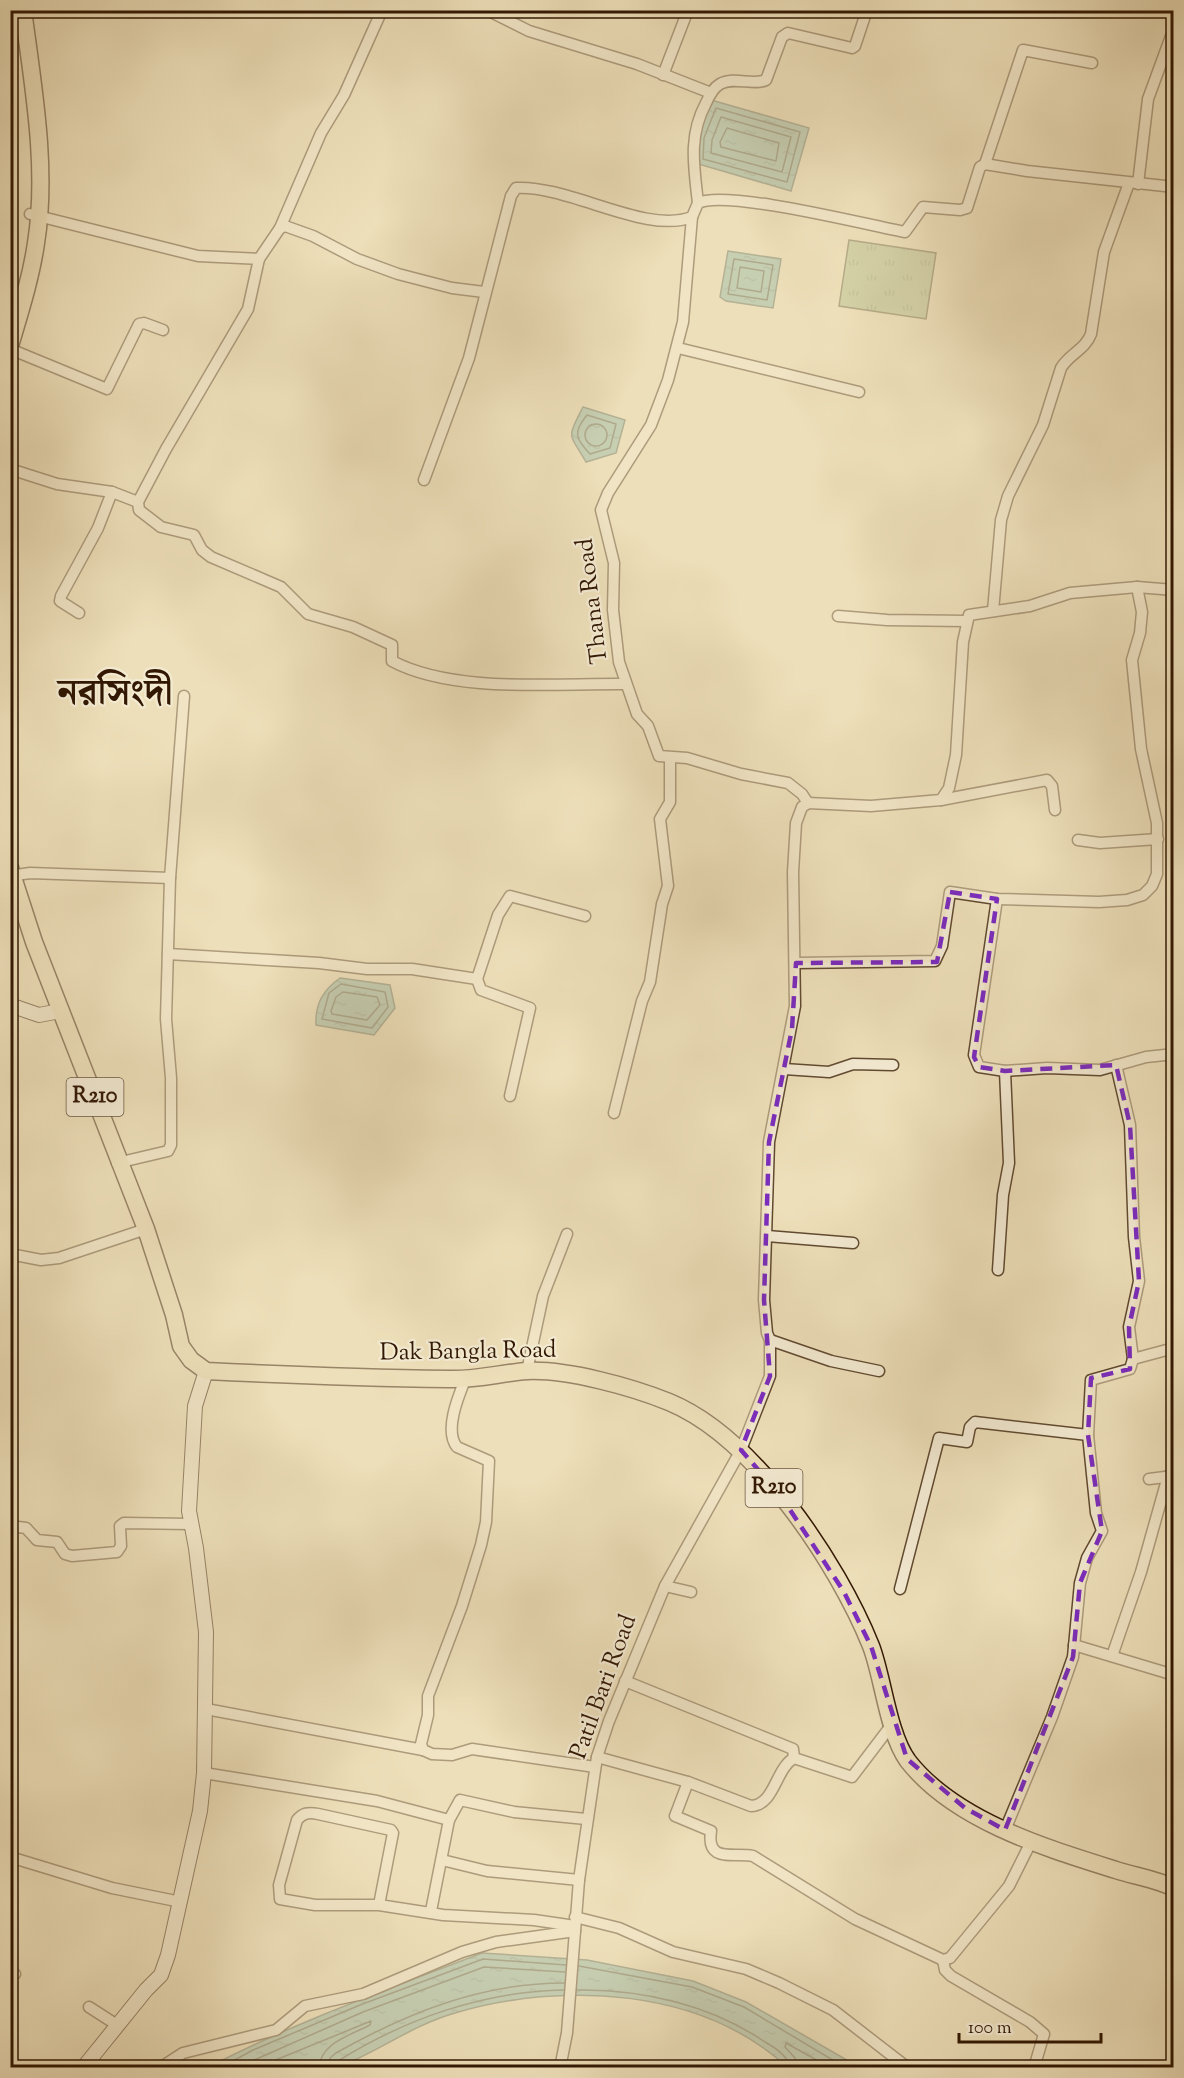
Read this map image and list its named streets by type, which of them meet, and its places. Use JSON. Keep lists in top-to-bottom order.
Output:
{
  "streets": {
    "main road": ["R210", "Dak Bangla Road"],
    "street": ["Thana Road", "Patil Bari Road"]
  },
  "crossings": [
    ["R210", "Dak Bangla Road"],
    ["Dak Bangla Road", "Patil Bari Road"]
  ],
  "districts": ["নরসিংদী"],
  "scale_bar": "100 m"
}
